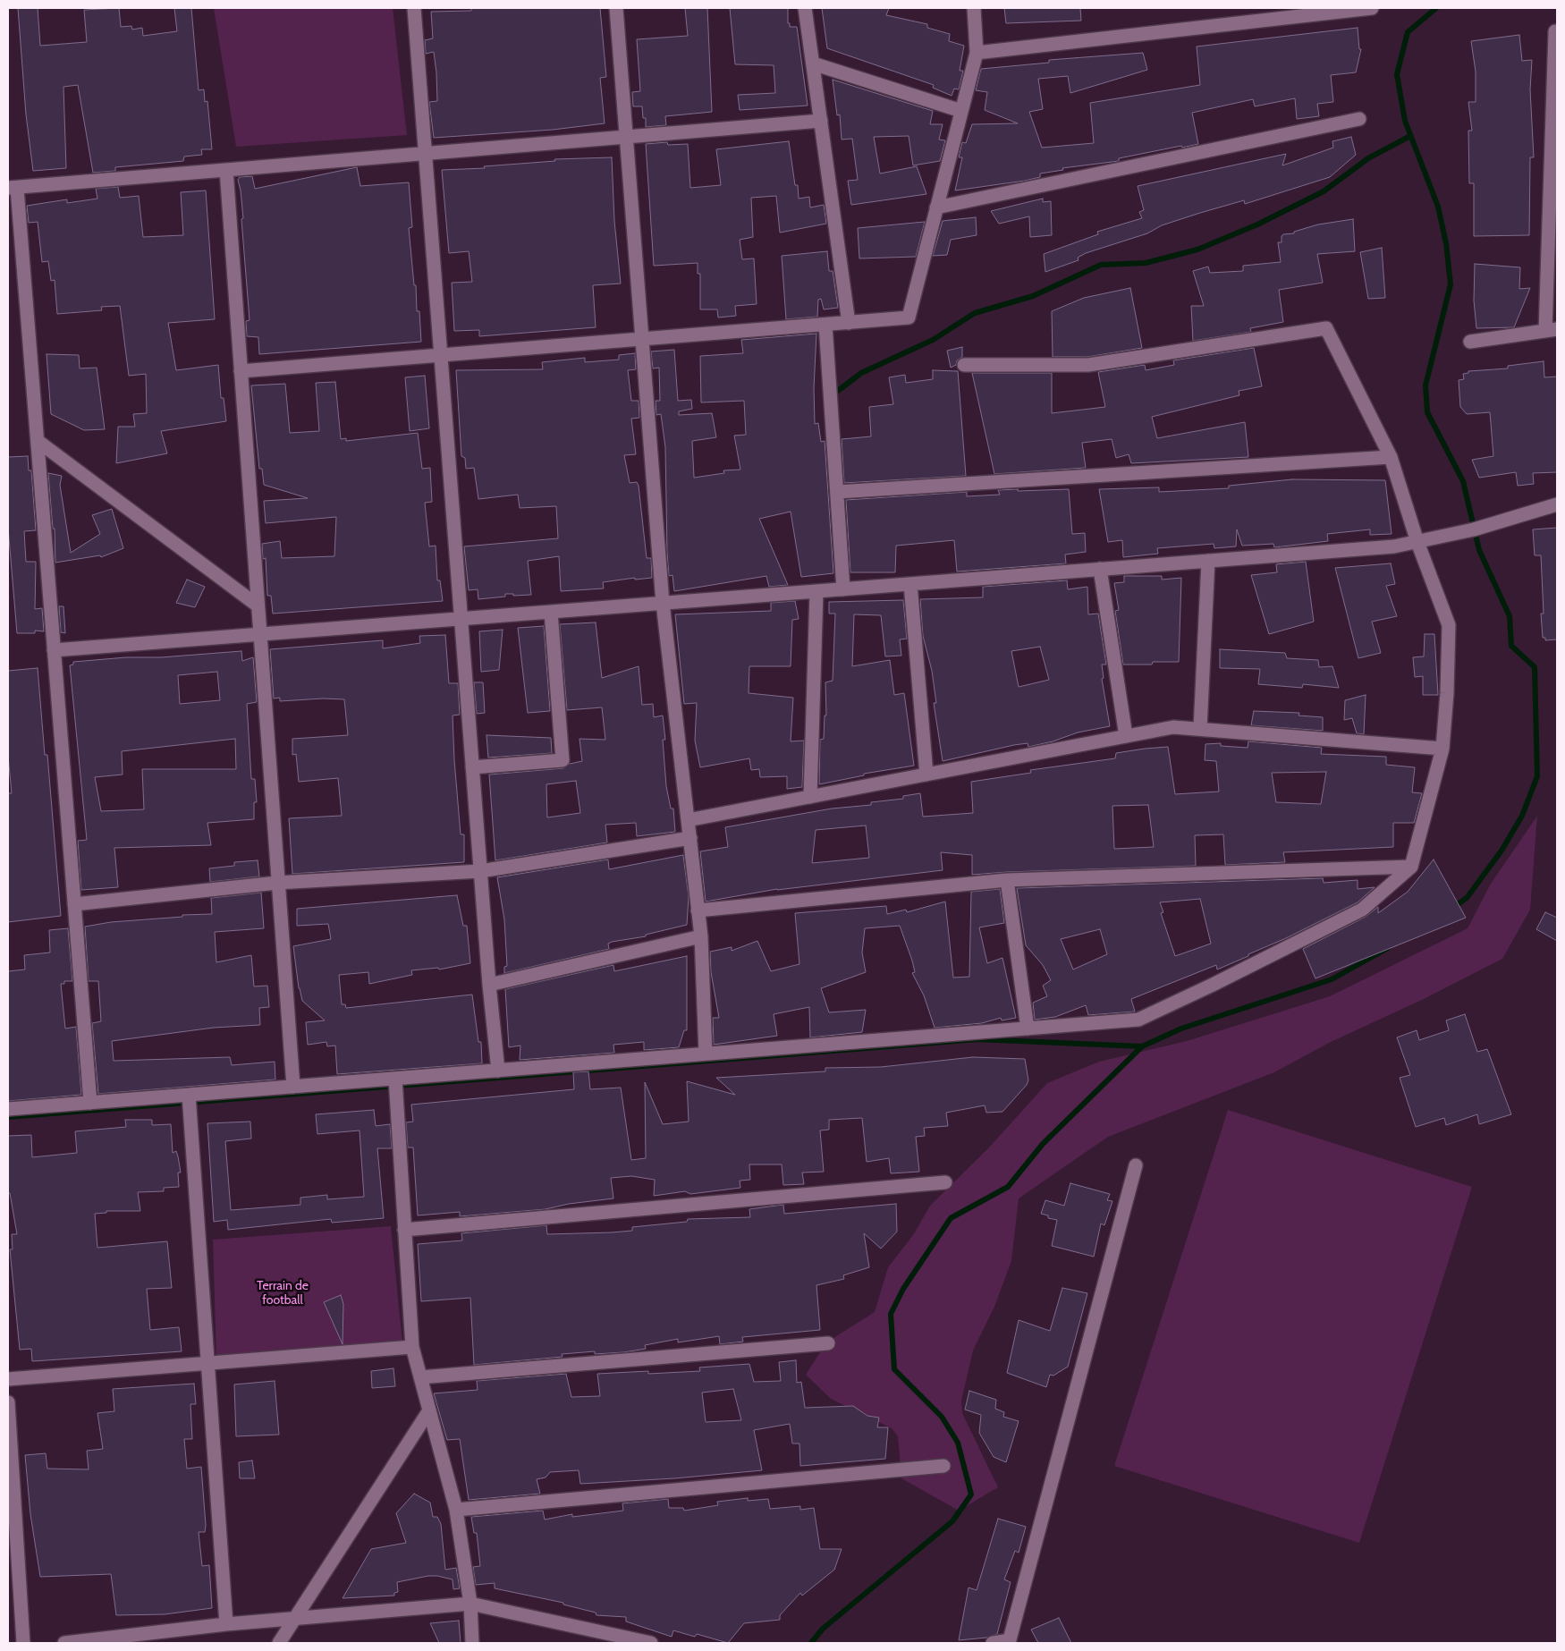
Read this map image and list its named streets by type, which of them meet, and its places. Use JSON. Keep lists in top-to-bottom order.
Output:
{
  "parks": ["Terrain de football"]
}
